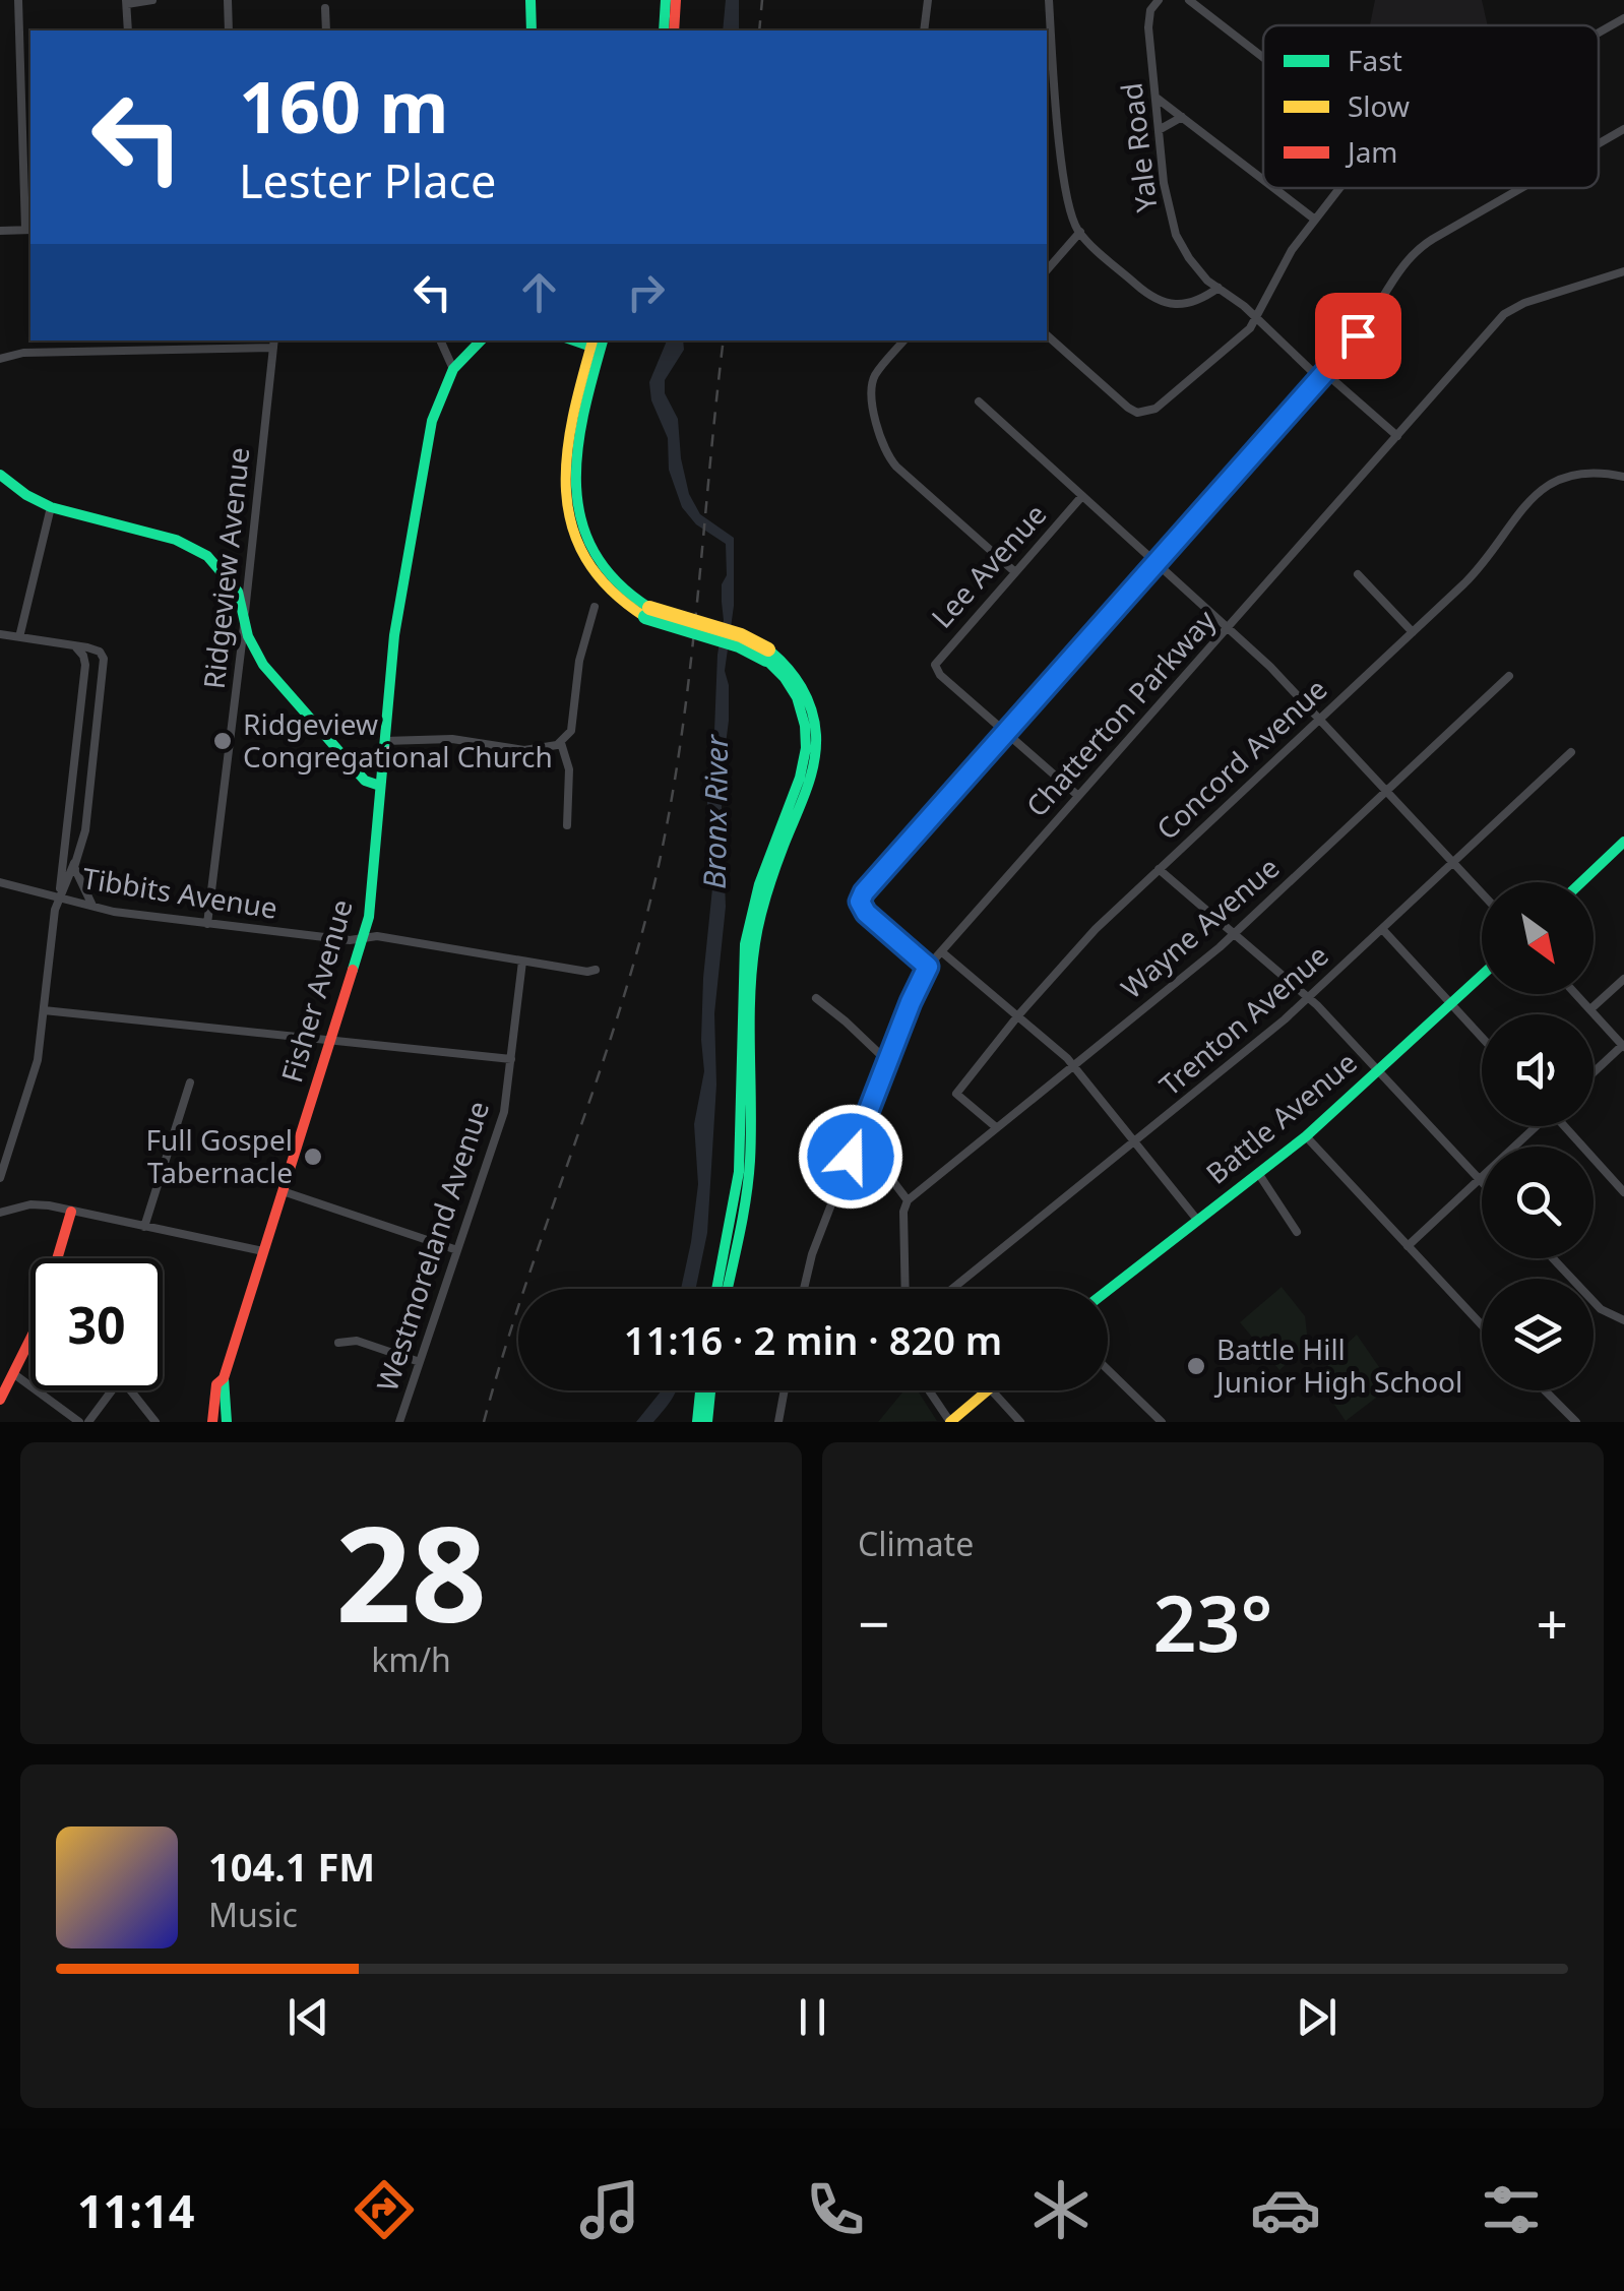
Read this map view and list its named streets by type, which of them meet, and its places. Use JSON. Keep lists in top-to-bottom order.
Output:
{
  "streets": {
    "main road": ["Fisher Avenue", "Battle Avenue"],
    "street": [
      "Yale Road",
      "Lee Avenue",
      "Ridgeview Avenue",
      "Chatterton Parkway",
      "Concord Avenue",
      "Tibbits Avenue",
      "Wayne Avenue",
      "Trenton Avenue",
      "Westmoreland Avenue"
    ]
  },
  "crossings": [
    ["Yale Road", "Chatterton Parkway"],
    ["Ridgeview Avenue", "Tibbits Avenue"],
    ["Concord Avenue", "Wayne Avenue"],
    ["Tibbits Avenue", "Fisher Avenue"],
    ["Tibbits Avenue", "Westmoreland Avenue"]
  ],
  "water": ["Bronx River"],
  "places": ["Ridgeview Congregational Church", "Full Gospel Tabernacle", "Battle Hill Junior High School"],
  "legend": ["Fast", "Slow", "Jam"],
  "north": "bottom right",
  "page": {
    "turn": ["160 m", "Lester Place"],
    "limit": "30",
    "trip": "11:16 · 2 min · 820 m",
    "tile": [
      ["28", "km/h"],
      "Climate"
    ],
    "heat": ["−", "23°", "+"],
    "song": ["104.1 FM", "Music"],
    "tabs": "11:14"
  }
}
